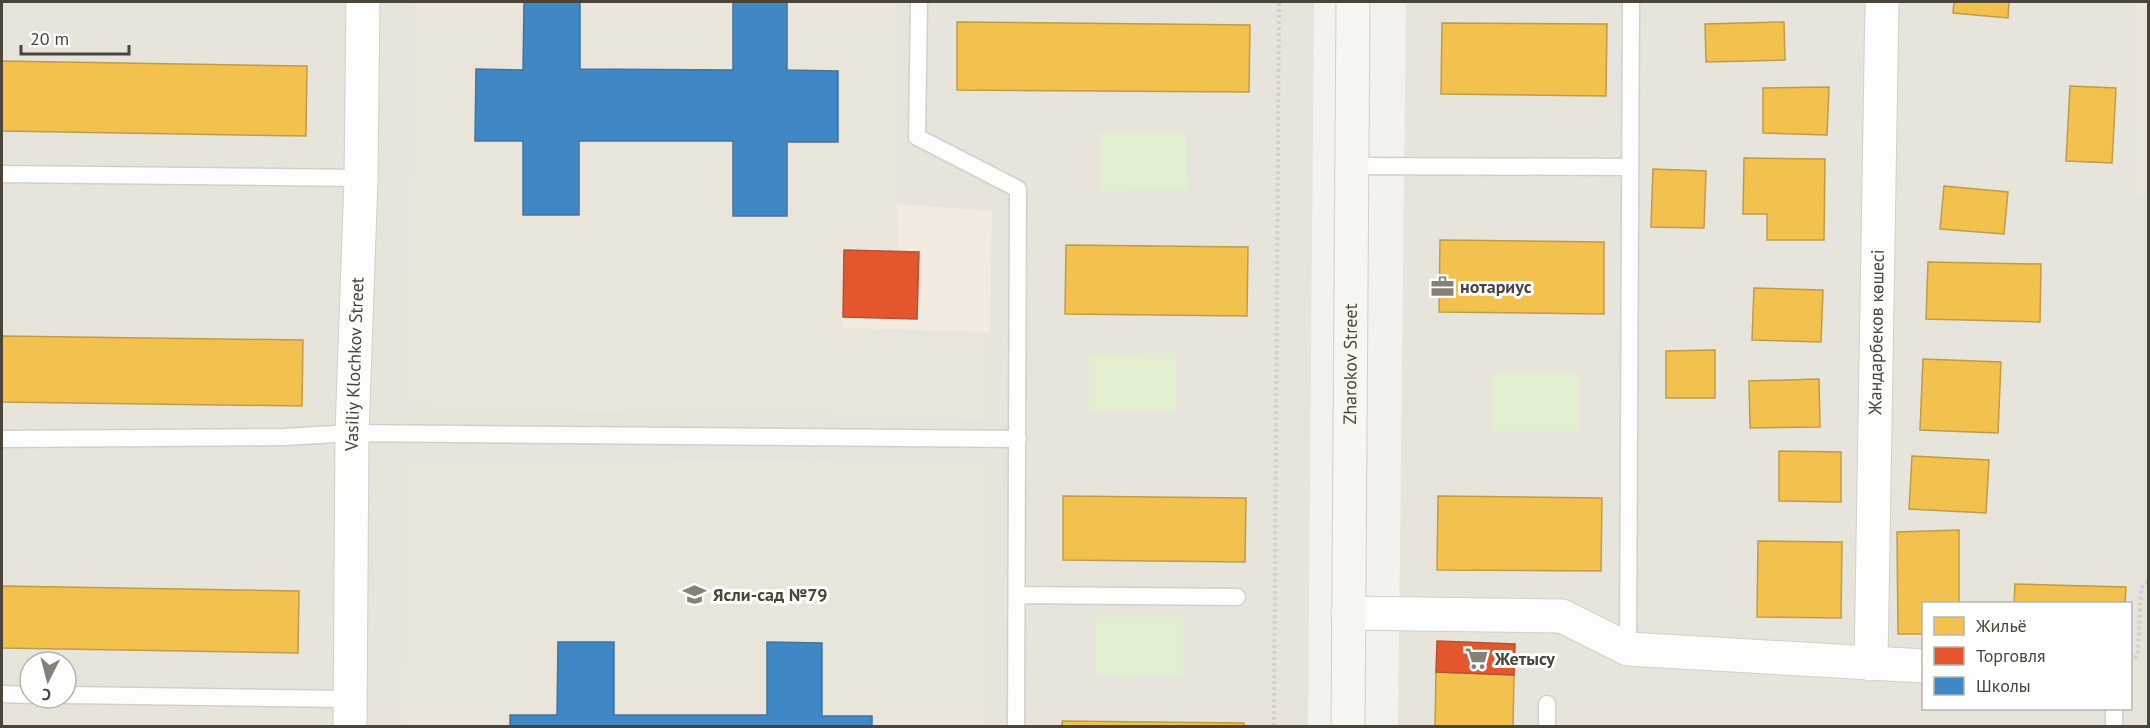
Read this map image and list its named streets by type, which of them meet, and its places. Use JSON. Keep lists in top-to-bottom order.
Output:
{
  "streets": {
    "main road": ["Zharokov Street"],
    "street": ["Жандарбеков көшесі", "Vasiliy Klochkov Street"]
  },
  "places": {
    "office": ["нотариус"],
    "school or university": ["Ясли-сад №79"],
    "supermarket": ["Жетысу"]
  },
  "legend": ["Жильё", "Торговля", "Школы"],
  "scale_bar": "20 m",
  "north": "bottom"
}
